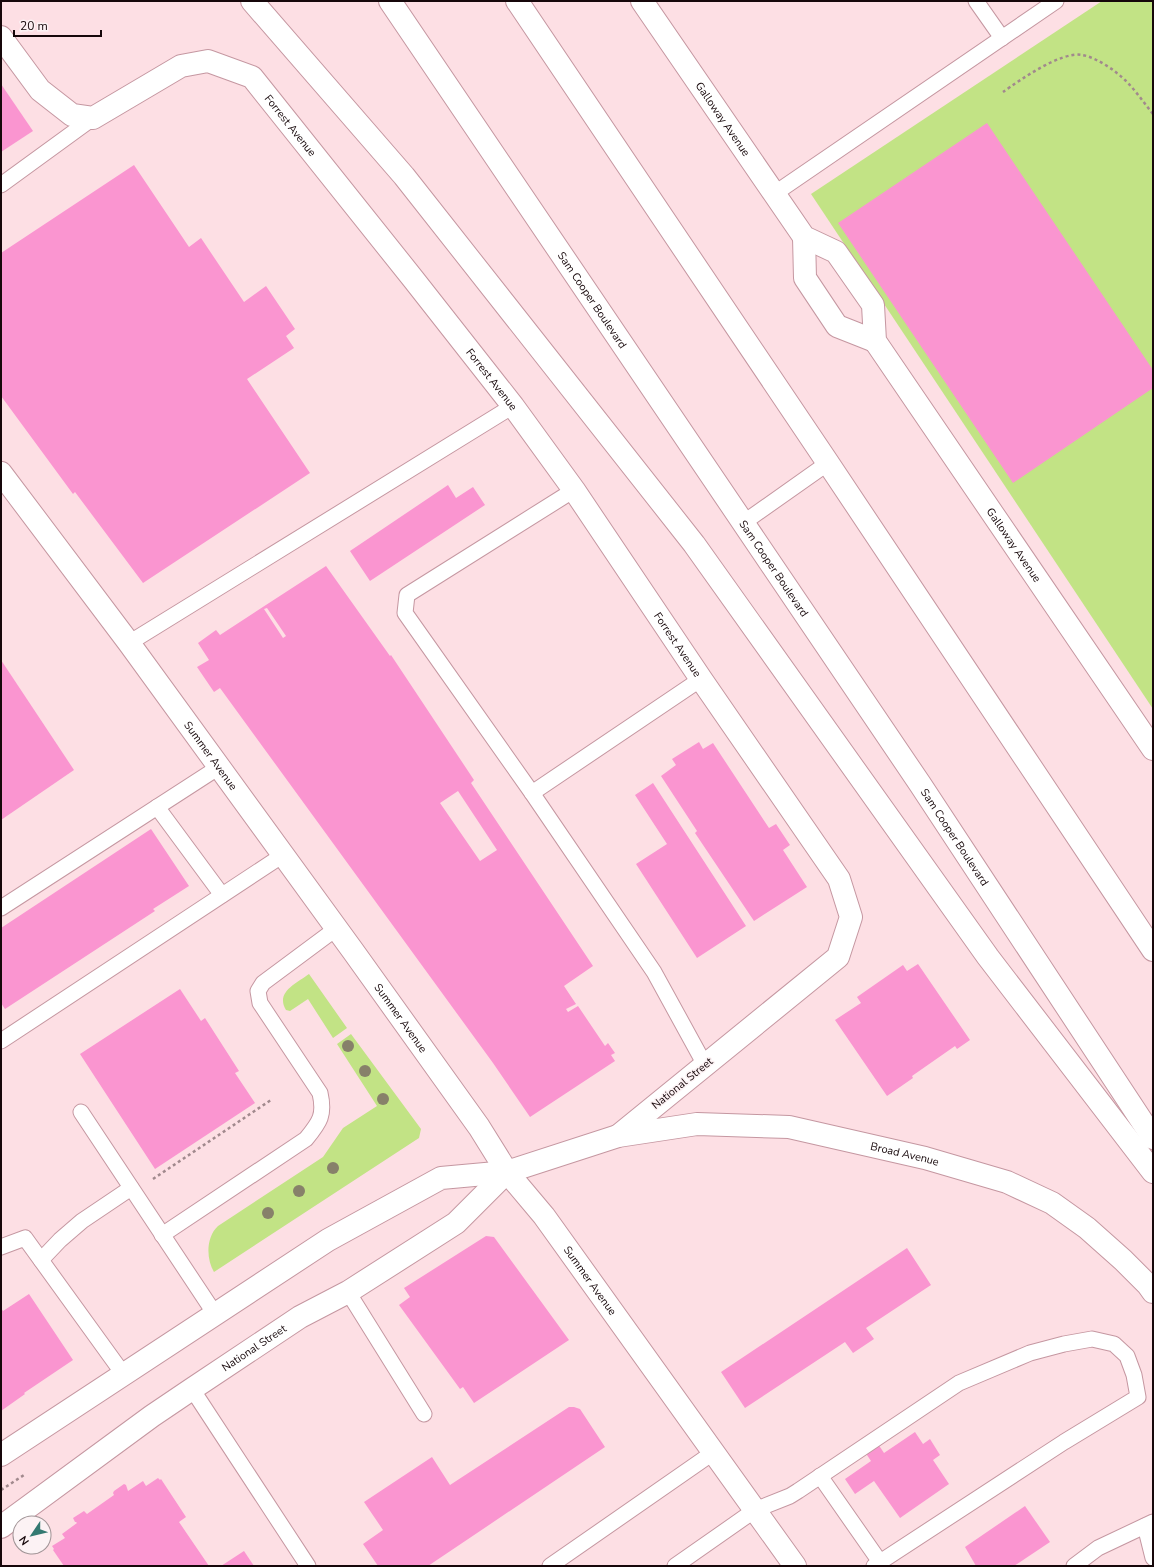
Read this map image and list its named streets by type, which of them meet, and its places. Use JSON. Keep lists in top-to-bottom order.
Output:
{
  "streets": {
    "main road": [
      "Galloway Avenue",
      "Forrest Avenue",
      "Sam Cooper Boulevard",
      "Summer Avenue",
      "National Street",
      "Broad Avenue"
    ]
  },
  "crossings": [
    ["Forrest Avenue", "National Street"],
    ["Summer Avenue", "National Street"],
    ["National Street", "Broad Avenue"]
  ],
  "scale_bar": "20 m",
  "north": "bottom left"
}
